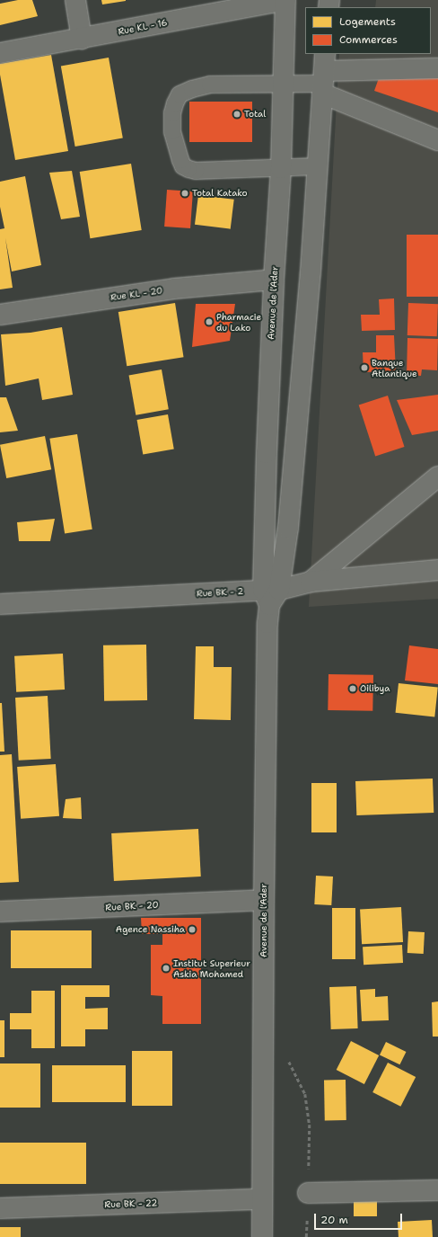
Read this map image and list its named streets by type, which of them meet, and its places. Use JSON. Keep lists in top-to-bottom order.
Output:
{
  "streets": {
    "street": [
      "Rue KL - 16",
      "Rue KL - 20",
      "Avenue de l'Ader",
      "Rue BK - 2",
      "Rue BK - 20",
      "Rue BK - 22"
    ]
  },
  "crossings": [
    ["Rue KL - 16", "Avenue de l'Ader"],
    ["Rue KL - 20", "Avenue de l'Ader"],
    ["Avenue de l'Ader", "Rue BK - 2"],
    ["Avenue de l'Ader", "Rue BK - 20"],
    ["Avenue de l'Ader", "Rue BK - 22"]
  ],
  "places": [
    "Total",
    "Total Katako",
    "Pharmacie du Lako",
    "Banque Atlantique",
    "Oilibya",
    "Agence Nassiha",
    "Institut Superieur Askia Mohamed"
  ],
  "legend": ["Logements", "Commerces"],
  "scale_bar": "20 m"
}
